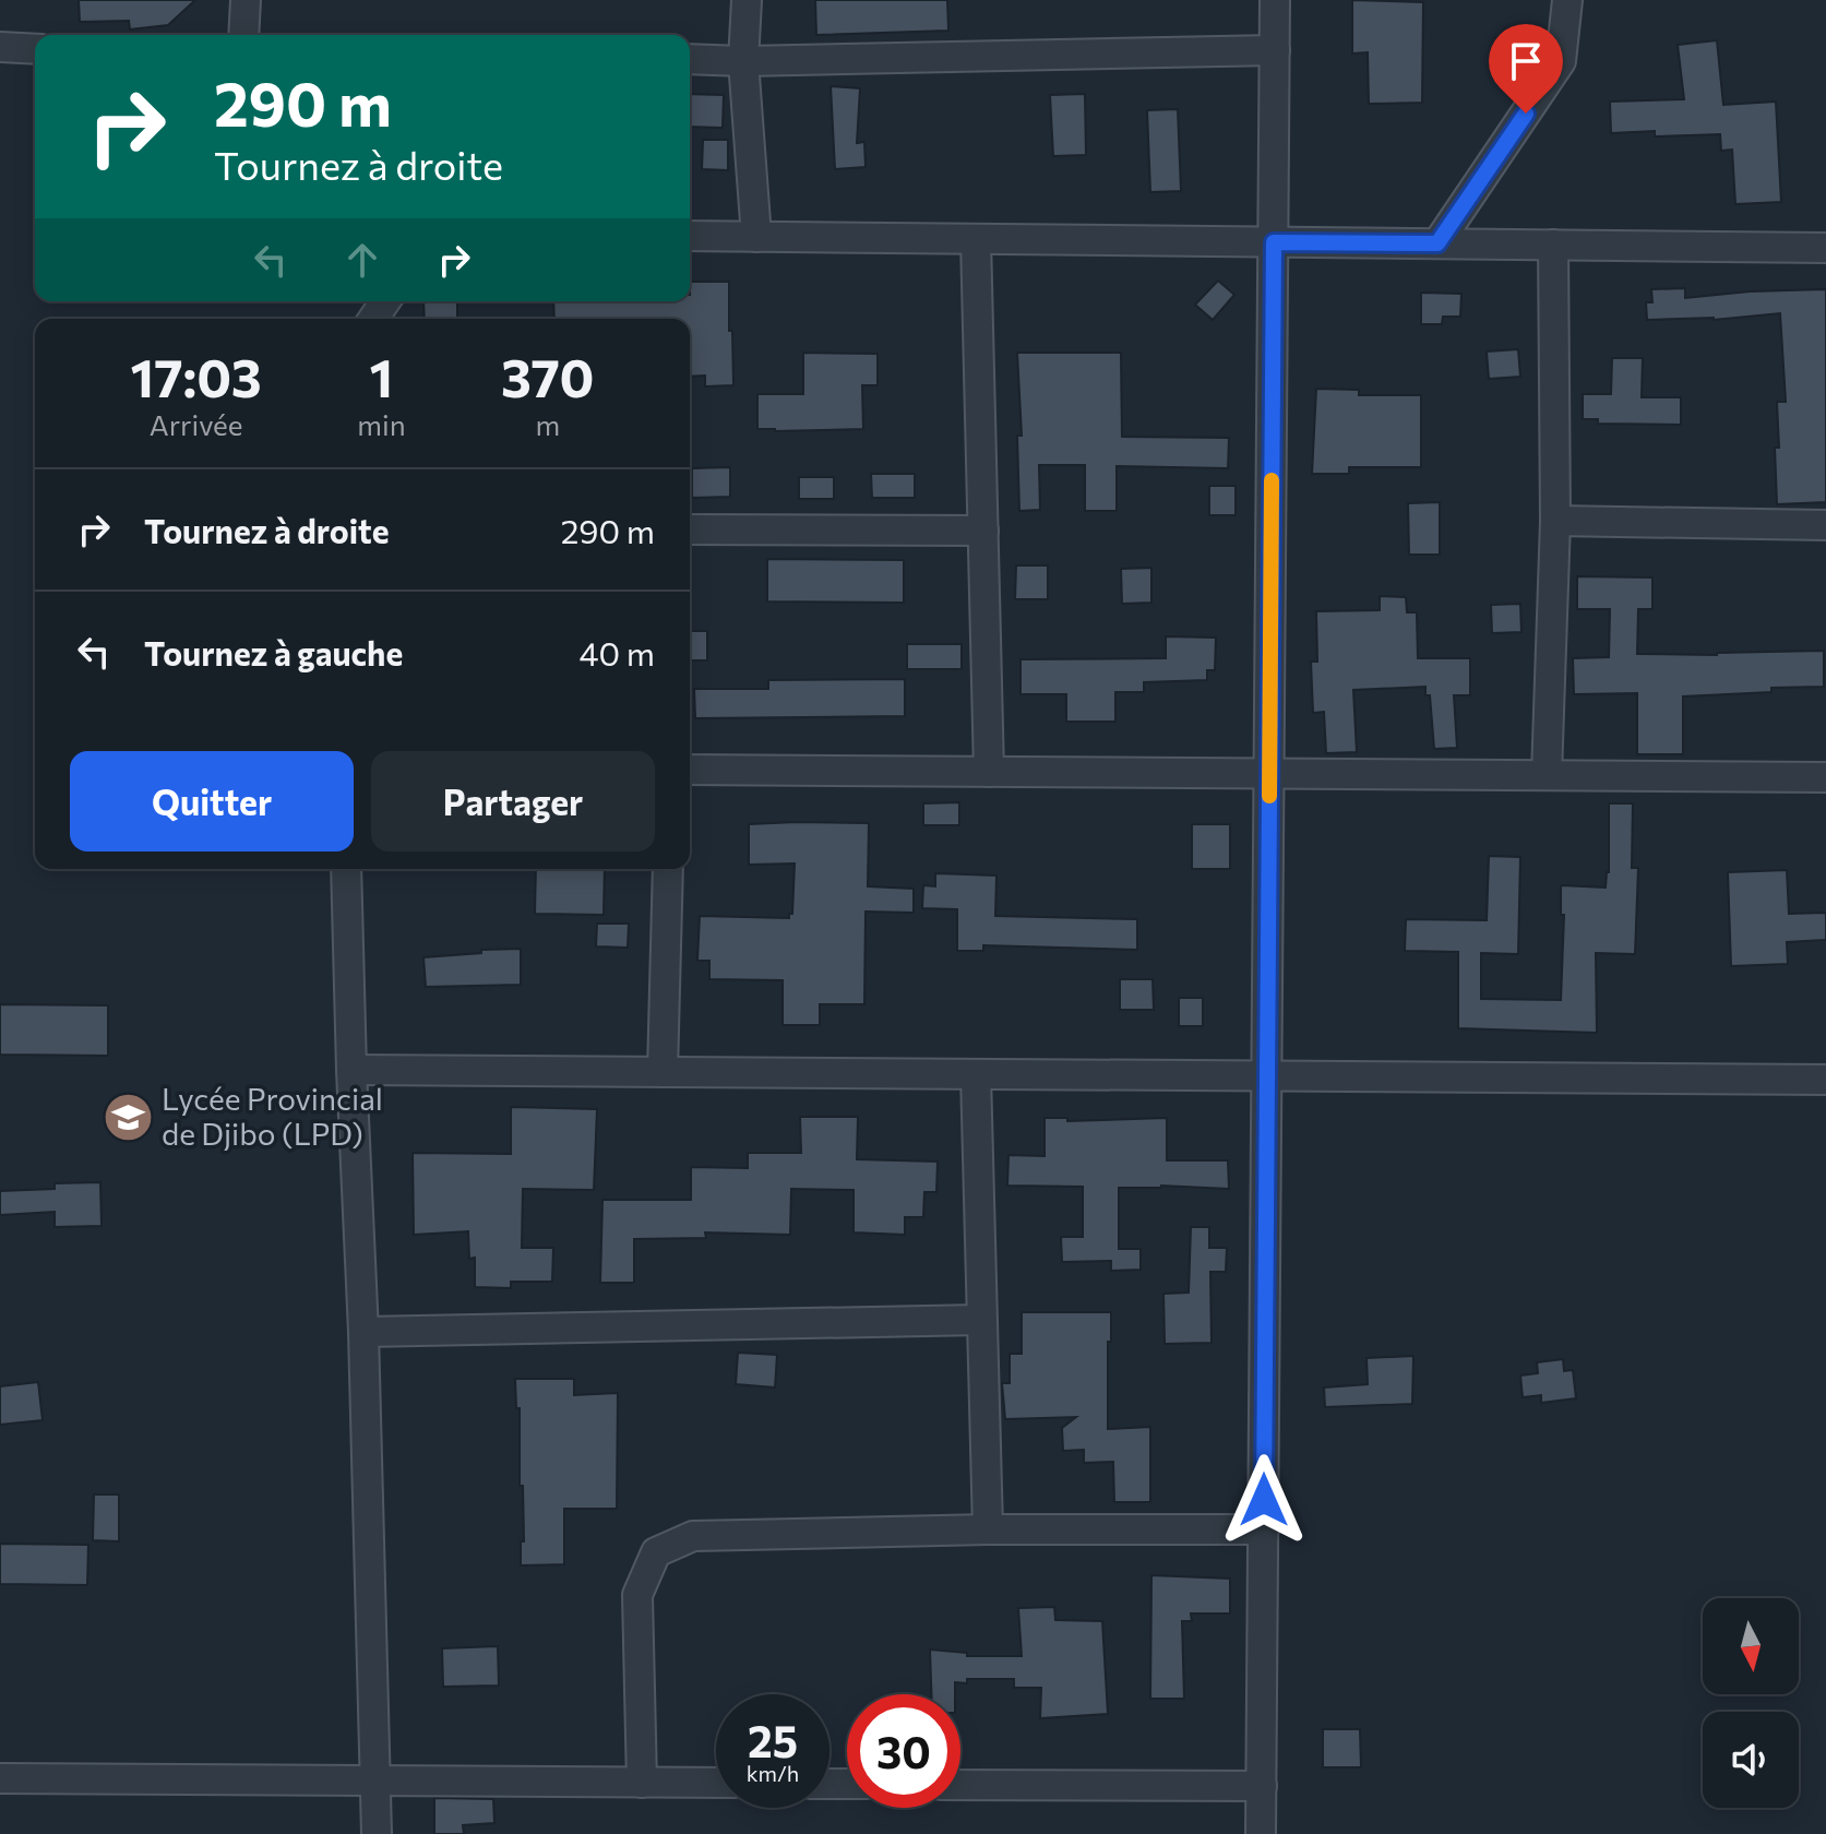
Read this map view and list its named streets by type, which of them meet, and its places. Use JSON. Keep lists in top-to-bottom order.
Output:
{
  "places": {
    "school or university": ["Lycée Provincial de Djibo (LPD)"]
  },
  "north": "bottom",
  "page": {
    "turn": ["290 m", "Tournez à droite"],
    "eta": [
      "17:03",
      "Arrivée",
      "1",
      "min",
      "370",
      "m"
    ],
    "list": [
      {
        "name": "Tournez à droite",
        "value": "290 m"
      },
      {
        "name": "Tournez à gauche",
        "value": "40 m"
      }
    ],
    "buttons": ["Quitter", "Partager"],
    "speed": "25 km/h",
    "limit": "30"
  }
}
